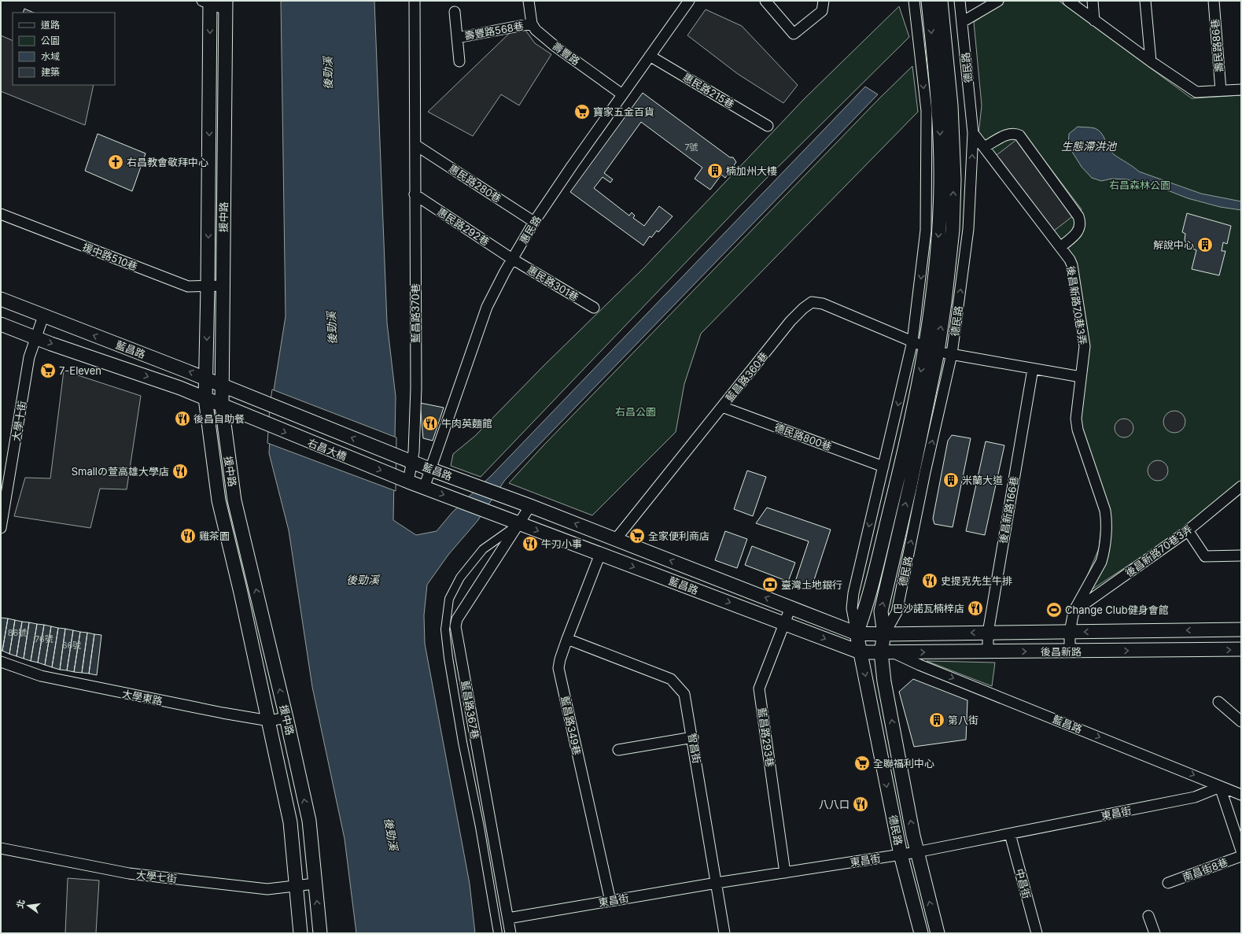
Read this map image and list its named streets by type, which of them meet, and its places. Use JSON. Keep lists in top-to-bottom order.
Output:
{
  "streets": {
    "street": [
      "壽豐路568巷",
      "壽民路86巷",
      "壽豐路",
      "德民路",
      "惠民路215巷",
      "惠民路280巷",
      "援中路",
      "惠民路292巷",
      "惠民路",
      "援中路510巷",
      "惠民路301巷",
      "後昌新路70巷3弄",
      "藍昌路370巷",
      "藍昌路",
      "藍昌路360巷",
      "大學十街",
      "德民路800巷",
      "右昌大橋",
      "後昌新路166巷",
      "後昌新路",
      "大學東路",
      "藍昌路367巷",
      "藍昌路349巷",
      "藍昌路293巷",
      "智昌街",
      "東昌街",
      "南昌街8巷",
      "大學七街",
      "中昌街"
    ]
  },
  "crossings": [
    ["壽豐路568巷", "壽豐路"],
    ["壽豐路", "惠民路"],
    ["德民路", "後昌新路70巷3弄"],
    ["德民路", "藍昌路"],
    ["德民路", "藍昌路360巷"],
    ["德民路", "德民路800巷"],
    ["德民路", "後昌新路"],
    ["德民路", "東昌街"],
    ["惠民路215巷", "惠民路"],
    ["惠民路280巷", "惠民路"],
    ["惠民路280巷", "藍昌路370巷"],
    ["援中路", "援中路510巷"],
    ["援中路", "藍昌路"],
    ["援中路", "大學東路"],
    ["援中路", "大學七街"],
    ["惠民路292巷", "惠民路"],
    ["惠民路292巷", "惠民路301巷"],
    ["惠民路292巷", "藍昌路370巷"],
    ["惠民路", "惠民路301巷"],
    ["惠民路", "藍昌路"],
    ["後昌新路70巷3弄", "後昌新路"],
    ["藍昌路370巷", "藍昌路"],
    ["藍昌路370巷", "右昌大橋"],
    ["藍昌路", "藍昌路360巷"],
    ["藍昌路", "大學十街"],
    ["藍昌路", "右昌大橋"],
    ["藍昌路", "後昌新路"],
    ["藍昌路", "藍昌路367巷"],
    ["藍昌路", "藍昌路349巷"],
    ["藍昌路", "藍昌路293巷"],
    ["藍昌路", "東昌街"],
    ["藍昌路360巷", "德民路800巷"],
    ["後昌新路166巷", "後昌新路"],
    ["藍昌路367巷", "東昌街"],
    ["藍昌路349巷", "智昌街"],
    ["藍昌路349巷", "東昌街"],
    ["藍昌路293巷", "東昌街"],
    ["智昌街", "東昌街"],
    ["東昌街", "中昌街"]
  ],
  "water": ["後勁溪", "生態滯洪池"],
  "parks": ["右昌森林公園", "右昌公園"],
  "places": {
    "supermarket": [
      "寶家五金百貨",
      "7-Eleven",
      "全家便利商店",
      "全聯福利中心"
    ],
    "church": ["右昌教會敬拜中心"],
    "building": [
      "楠加州大樓",
      "解說中心",
      "米蘭大道",
      "第八街"
    ],
    "restaurant": [
      "後昌自助餐",
      "牛肉英麵館",
      "Smallの萱高雄大學店",
      "雞茶園",
      "牛刀小事",
      "史提克先生牛排",
      "巴沙諾瓦楠梓店",
      "八八口"
    ],
    "bank": ["臺灣土地銀行"],
    "sports": ["Change Club健身會館"]
  },
  "house_numbers": [
    "7號",
    "86號",
    "76號",
    "66號"
  ],
  "legend": [
    "道路",
    "公園",
    "水域",
    "建築"
  ],
  "north": "left"
}
